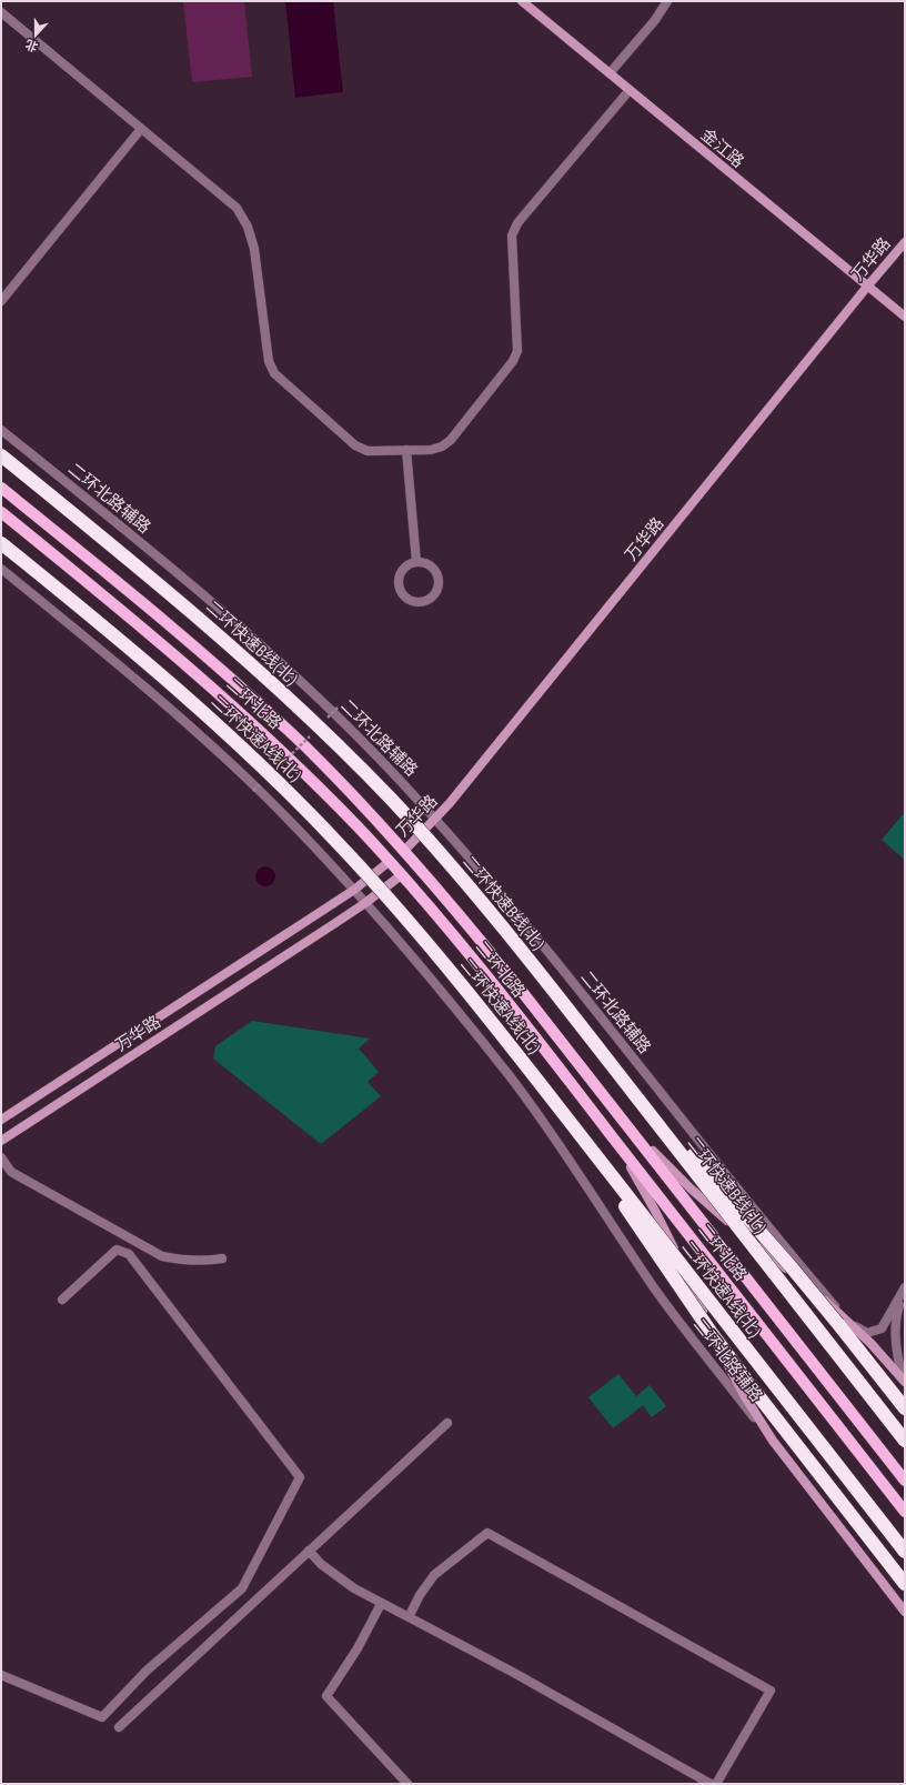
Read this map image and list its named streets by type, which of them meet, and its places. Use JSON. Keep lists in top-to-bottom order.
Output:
{
  "streets": {
    "highway": ["二环快速B线(北)", "二环快速A线(北)"],
    "main road": ["二环北路"],
    "street": ["金江路", "万华路", "二环北路辅路"]
  },
  "crossings": [
    ["金江路", "万华路"],
    ["万华路", "二环北路辅路"],
    ["万华路", "二环北路"]
  ],
  "north": "bottom"
}
